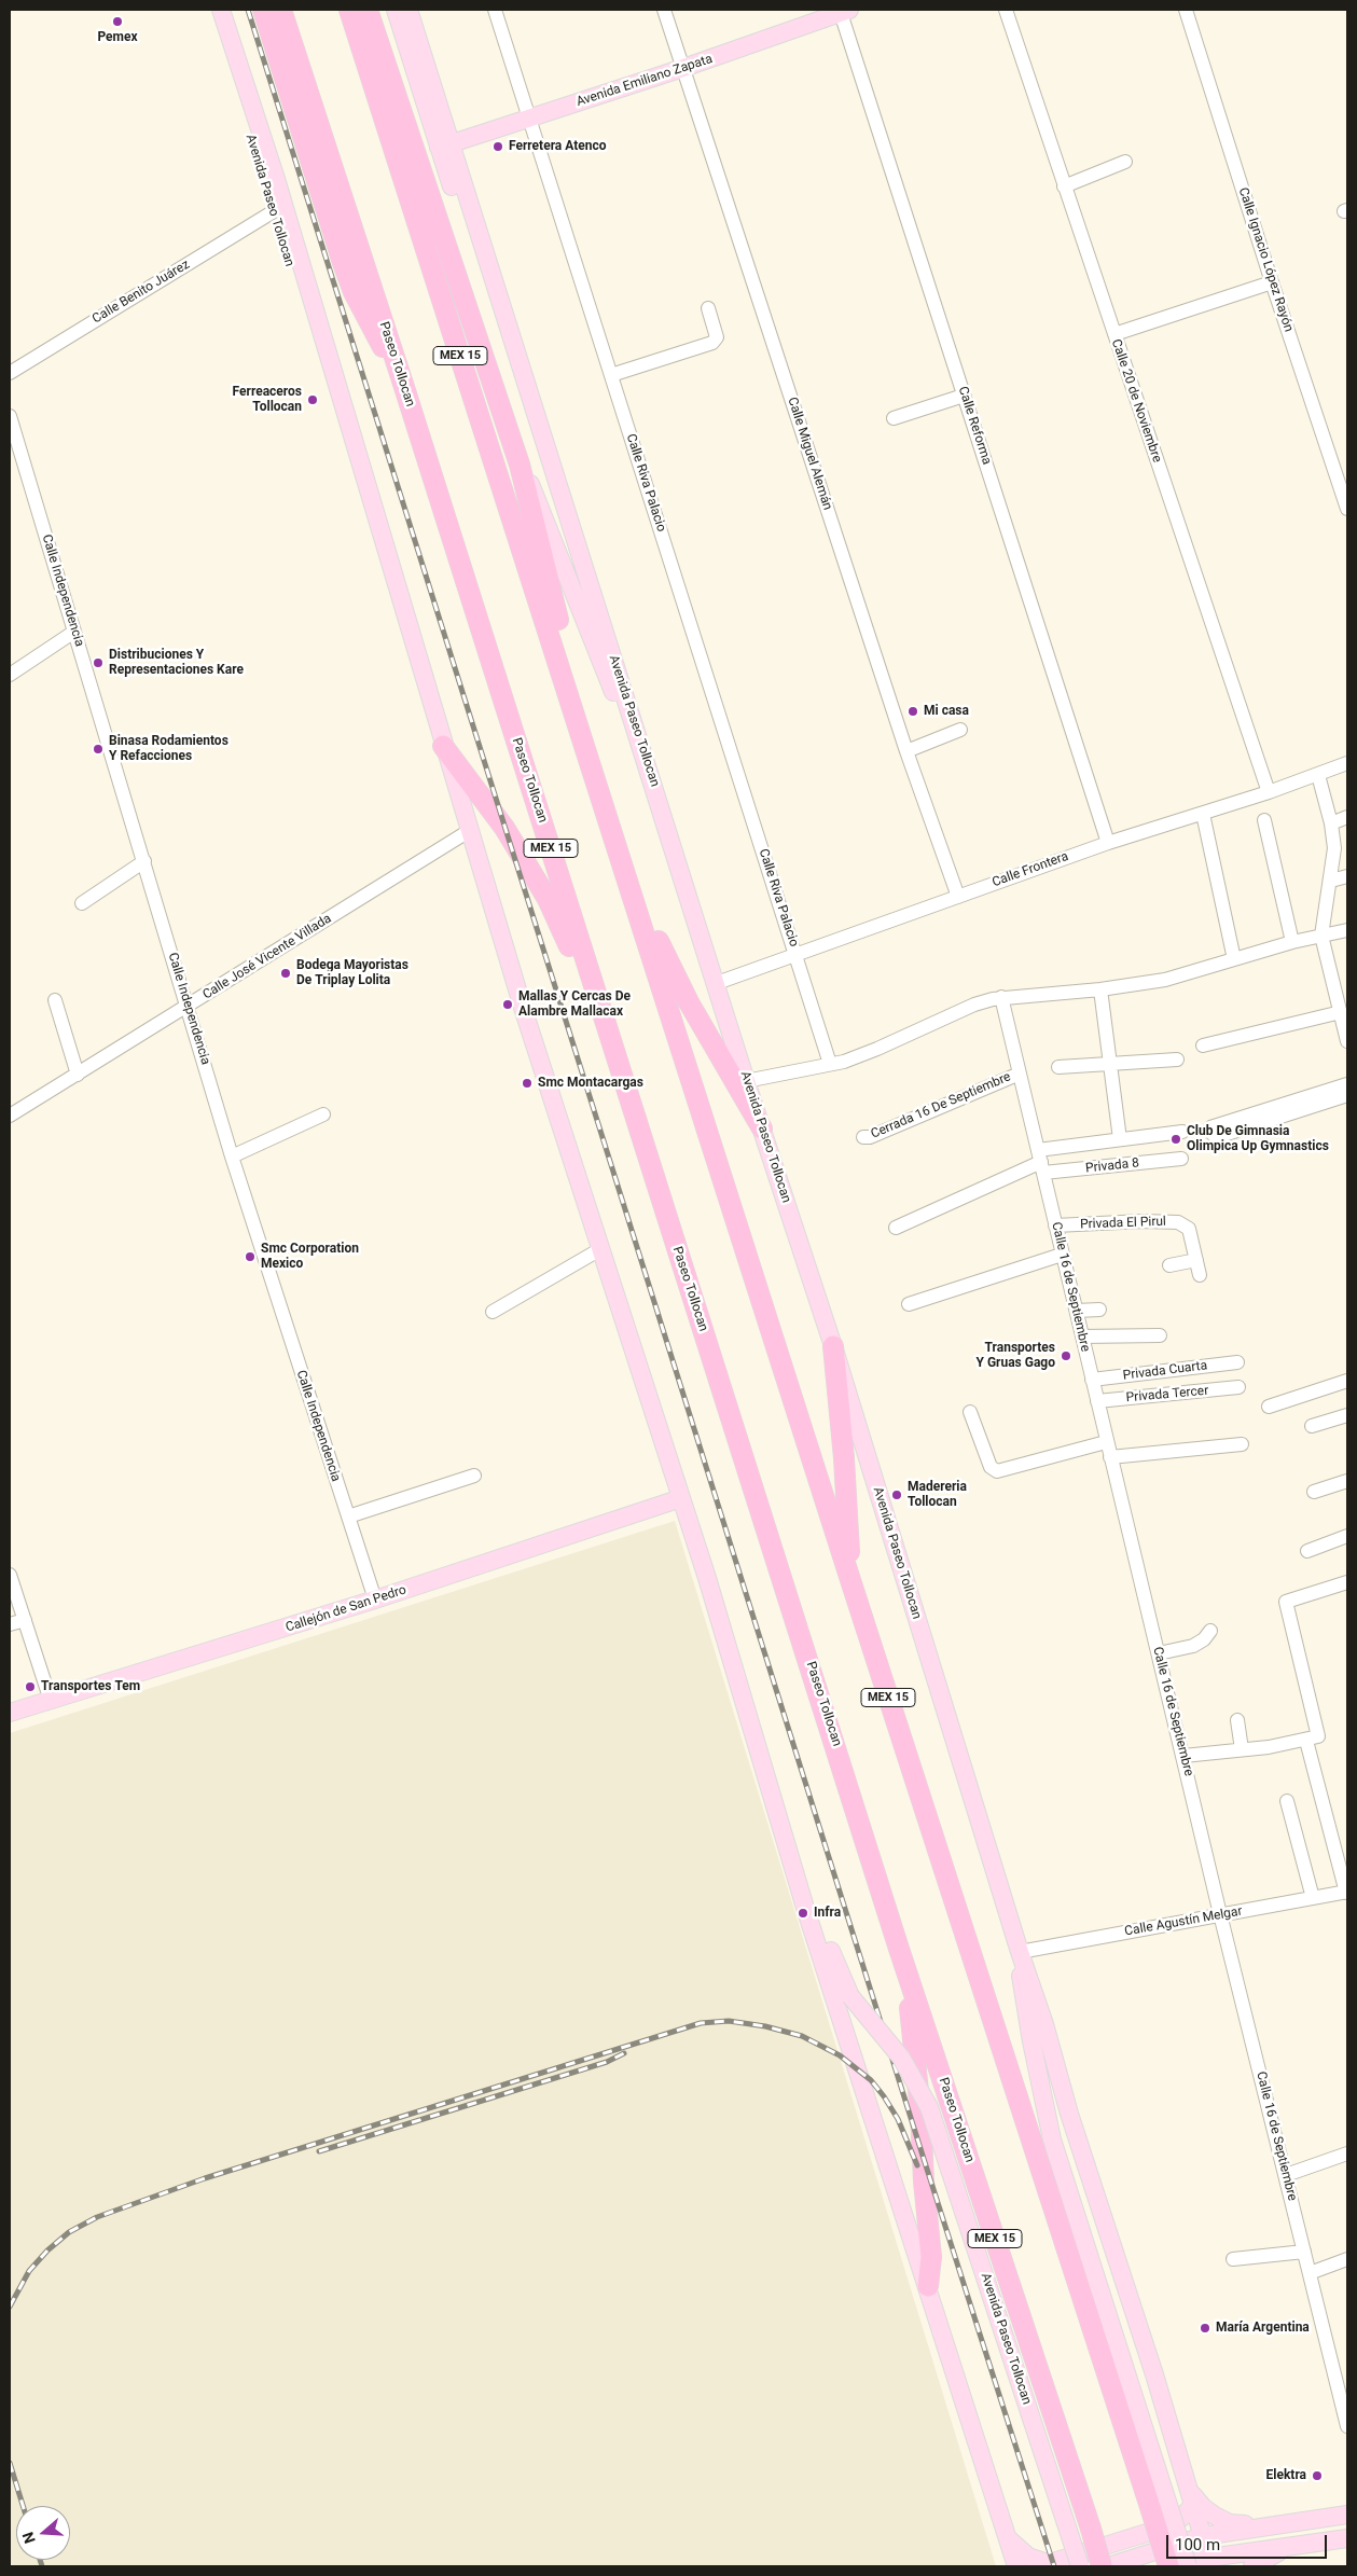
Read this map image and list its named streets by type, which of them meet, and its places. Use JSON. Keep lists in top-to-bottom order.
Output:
{
  "streets": {
    "highway": ["MEX 15", "Paseo Tollocan"],
    "main road": ["Avenida Emiliano Zapata", "Avenida Paseo Tollocan", "Callejón de San Pedro"],
    "street": [
      "Calle Ignacio López Rayón",
      "Calle Benito Juárez",
      "Calle 20 de Noviembre",
      "Calle Reforma",
      "Calle Miguel Alemán",
      "Calle Riva Palacio",
      "Calle Independencia",
      "Calle Frontera",
      "Calle José Vicente Villada",
      "Cerrada 16 De Septiembre",
      "Privada 8",
      "Privada El Pirul",
      "Calle 16 de Septiembre",
      "Privada Cuarta",
      "Privada Tercer",
      "Calle Agustín Melgar"
    ]
  },
  "crossings": [
    ["Avenida Emiliano Zapata", "Avenida Paseo Tollocan"],
    ["Avenida Emiliano Zapata", "Calle Reforma"],
    ["Avenida Emiliano Zapata", "Calle Miguel Alemán"],
    ["Avenida Emiliano Zapata", "Calle Riva Palacio"],
    ["Avenida Paseo Tollocan", "Calle Benito Juárez"],
    ["Avenida Paseo Tollocan", "MEX 15"],
    ["Avenida Paseo Tollocan", "Calle Frontera"],
    ["Avenida Paseo Tollocan", "Calle José Vicente Villada"],
    ["Avenida Paseo Tollocan", "Callejón de San Pedro"],
    ["Avenida Paseo Tollocan", "Calle Agustín Melgar"],
    ["Calle 20 de Noviembre", "Calle Frontera"],
    ["Calle Reforma", "Calle Frontera"],
    ["Calle Miguel Alemán", "Calle Frontera"],
    ["Calle Riva Palacio", "Calle Frontera"],
    ["Calle Independencia", "Calle José Vicente Villada"],
    ["Calle Independencia", "Callejón de San Pedro"],
    ["Cerrada 16 De Septiembre", "Calle 16 de Septiembre"],
    ["Privada 8", "Calle 16 de Septiembre"],
    ["Privada El Pirul", "Calle 16 de Septiembre"],
    ["Calle 16 de Septiembre", "Privada Cuarta"],
    ["Calle 16 de Septiembre", "Privada Tercer"],
    ["Calle 16 de Septiembre", "Calle Agustín Melgar"]
  ],
  "places": [
    "Pemex",
    "Ferretera Atenco",
    "Ferreaceros Tollocan",
    "Distribuciones Y Representaciones Kare",
    "Mi casa",
    "Binasa Rodamientos Y Refacciones",
    "Bodega Mayoristas De Triplay Lolita",
    "Mallas Y Cercas De Alambre Mallacax",
    "Smc Montacargas",
    "Club De Gimnasia Olimpica Up Gymnastics",
    "Smc Corporation Mexico",
    "Transportes Y Gruas Gago",
    "Madereria Tollocan",
    "Transportes Tem",
    "Infra",
    "María Argentina",
    "Elektra"
  ],
  "scale_bar": "100 m",
  "north": "left"
}
